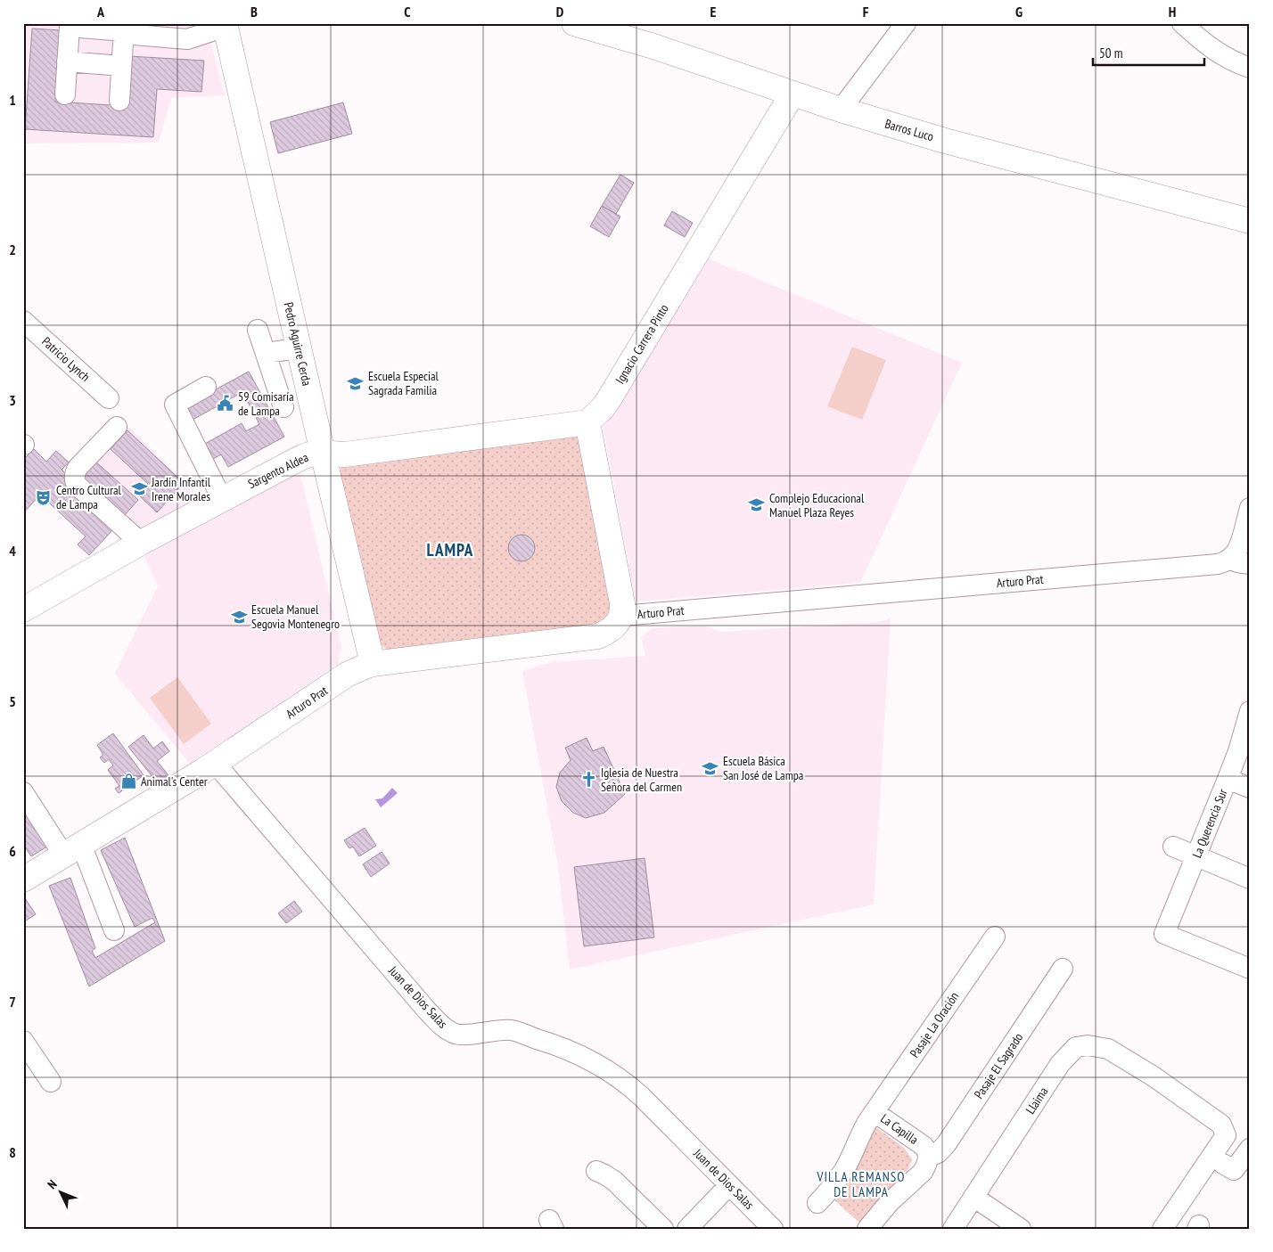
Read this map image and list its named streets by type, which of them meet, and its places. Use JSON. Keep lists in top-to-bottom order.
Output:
{
  "streets": {
    "main road": [
      "Barros Luco",
      "Pedro Aguirre Cerda",
      "Ignacio Carrera Pinto",
      "Sargento Aldea",
      "Arturo Prat"
    ],
    "street": [
      "Patricio Lynch",
      "La Querencia Sur",
      "Juan de Dios Salas",
      "Pasaje La Oración",
      "Pasaje El Sagrado",
      "Llaima",
      "La Capilla"
    ]
  },
  "crossings": [
    ["Barros Luco", "Ignacio Carrera Pinto"],
    ["Pedro Aguirre Cerda", "Sargento Aldea"],
    ["Pedro Aguirre Cerda", "Arturo Prat"],
    ["Ignacio Carrera Pinto", "Sargento Aldea"],
    ["Arturo Prat", "Juan de Dios Salas"],
    ["Pasaje La Oración", "La Capilla"],
    ["Pasaje El Sagrado", "La Capilla"]
  ],
  "districts": ["LAMPA", "VILLA REMANSO DE LAMPA"],
  "places": {
    "school or university": [
      "Escuela Especial Sagrada Familia",
      "Jardín Infantil Irene Morales",
      "Complejo Educacional Manuel Plaza Reyes",
      "Escuela Manuel Segovia Montenegro",
      "Escuela Básica San José de Lampa"
    ],
    "public building": ["59 Comisaría de Lampa"],
    "theatre": ["Centro Cultural de Lampa"],
    "church": ["Iglesia de Nuestra Señora del Carmen"],
    "shop": ["Animal's Center"]
  },
  "scale_bar": "50 m",
  "north": "top left",
  "grid": {
    "columns": [
      "A",
      "B",
      "C",
      "D",
      "E",
      "F",
      "G",
      "H"
    ],
    "rows": [
      "1",
      "2",
      "3",
      "4",
      "5",
      "6",
      "7",
      "8"
    ]
  }
}
